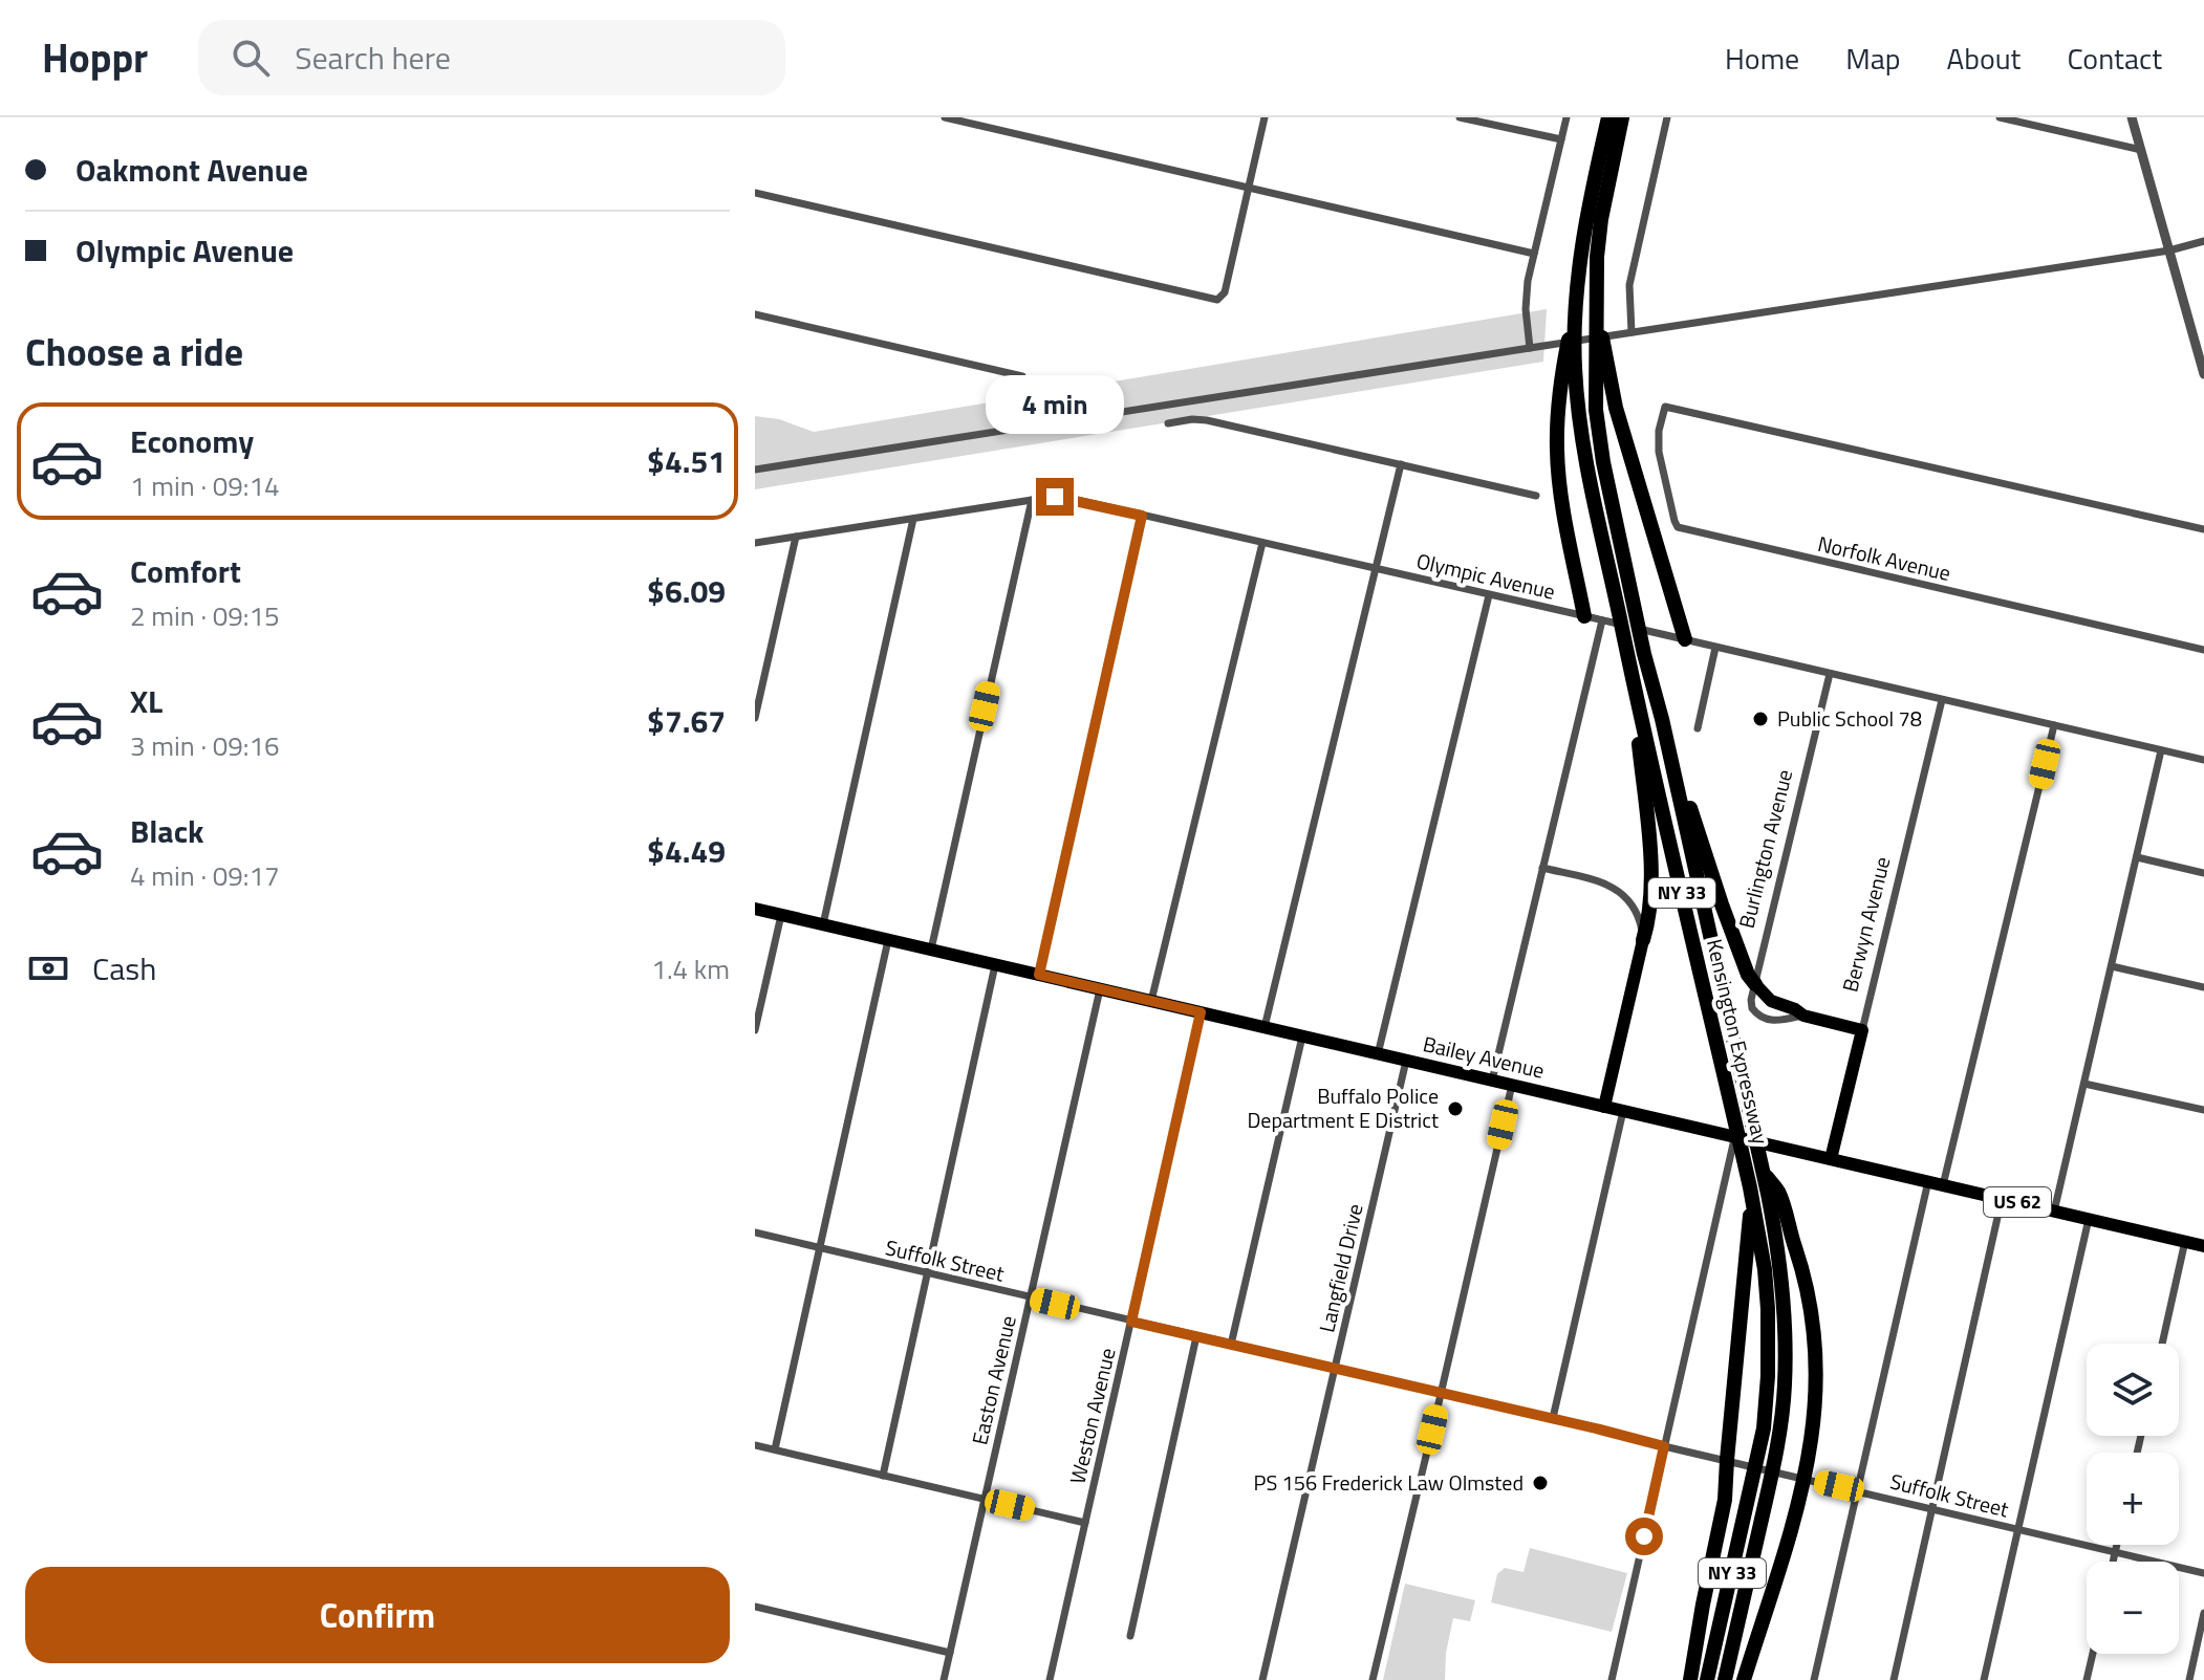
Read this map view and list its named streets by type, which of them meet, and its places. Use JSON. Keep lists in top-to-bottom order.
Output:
{
  "streets": {
    "highway": ["NY 33", "Kensington Expressway"],
    "main road": ["Berwyn Avenue", "Bailey Avenue", "US 62"],
    "street": [
      "Norfolk Avenue",
      "Olympic Avenue",
      "Burlington Avenue",
      "Suffolk Street",
      "Langfield Drive",
      "Easton Avenue",
      "Weston Avenue"
    ]
  },
  "crossings": [
    ["Olympic Avenue", "Burlington Avenue"],
    ["Olympic Avenue", "Berwyn Avenue"],
    ["Berwyn Avenue", "Bailey Avenue"],
    ["Bailey Avenue", "Langfield Drive"],
    ["Bailey Avenue", "Easton Avenue"],
    ["Bailey Avenue", "Weston Avenue"],
    ["Suffolk Street", "Langfield Drive"],
    ["Suffolk Street", "Easton Avenue"],
    ["Suffolk Street", "Weston Avenue"]
  ],
  "places": ["Public School 78", "Buffalo Police Department E District", "PS 156 Frederick Law Olmsted"],
  "page": {
    "header": "Hoppr",
    "search": "Search here",
    "nav": [
      "Home",
      "Map",
      "About",
      "Contact"
    ],
    "banner": ["Oakmont Avenue", "Olympic Avenue"],
    "heading": "Choose a ride",
    "bubble": "4 min",
    "list": [
      {
        "name": "Economy",
        "note": "1 min · 09:14",
        "value": "$4.51"
      },
      {
        "name": "Comfort",
        "note": "2 min · 09:15",
        "value": "$6.09"
      },
      {
        "name": "XL",
        "note": "3 min · 09:16",
        "value": "$7.67"
      },
      {
        "name": "Black",
        "note": "4 min · 09:17",
        "value": "$4.49"
      }
    ],
    "pay": ["Cash", "1.4 km"],
    "map_buttons": ["+", "−"],
    "buttons": "Confirm"
  }
}
